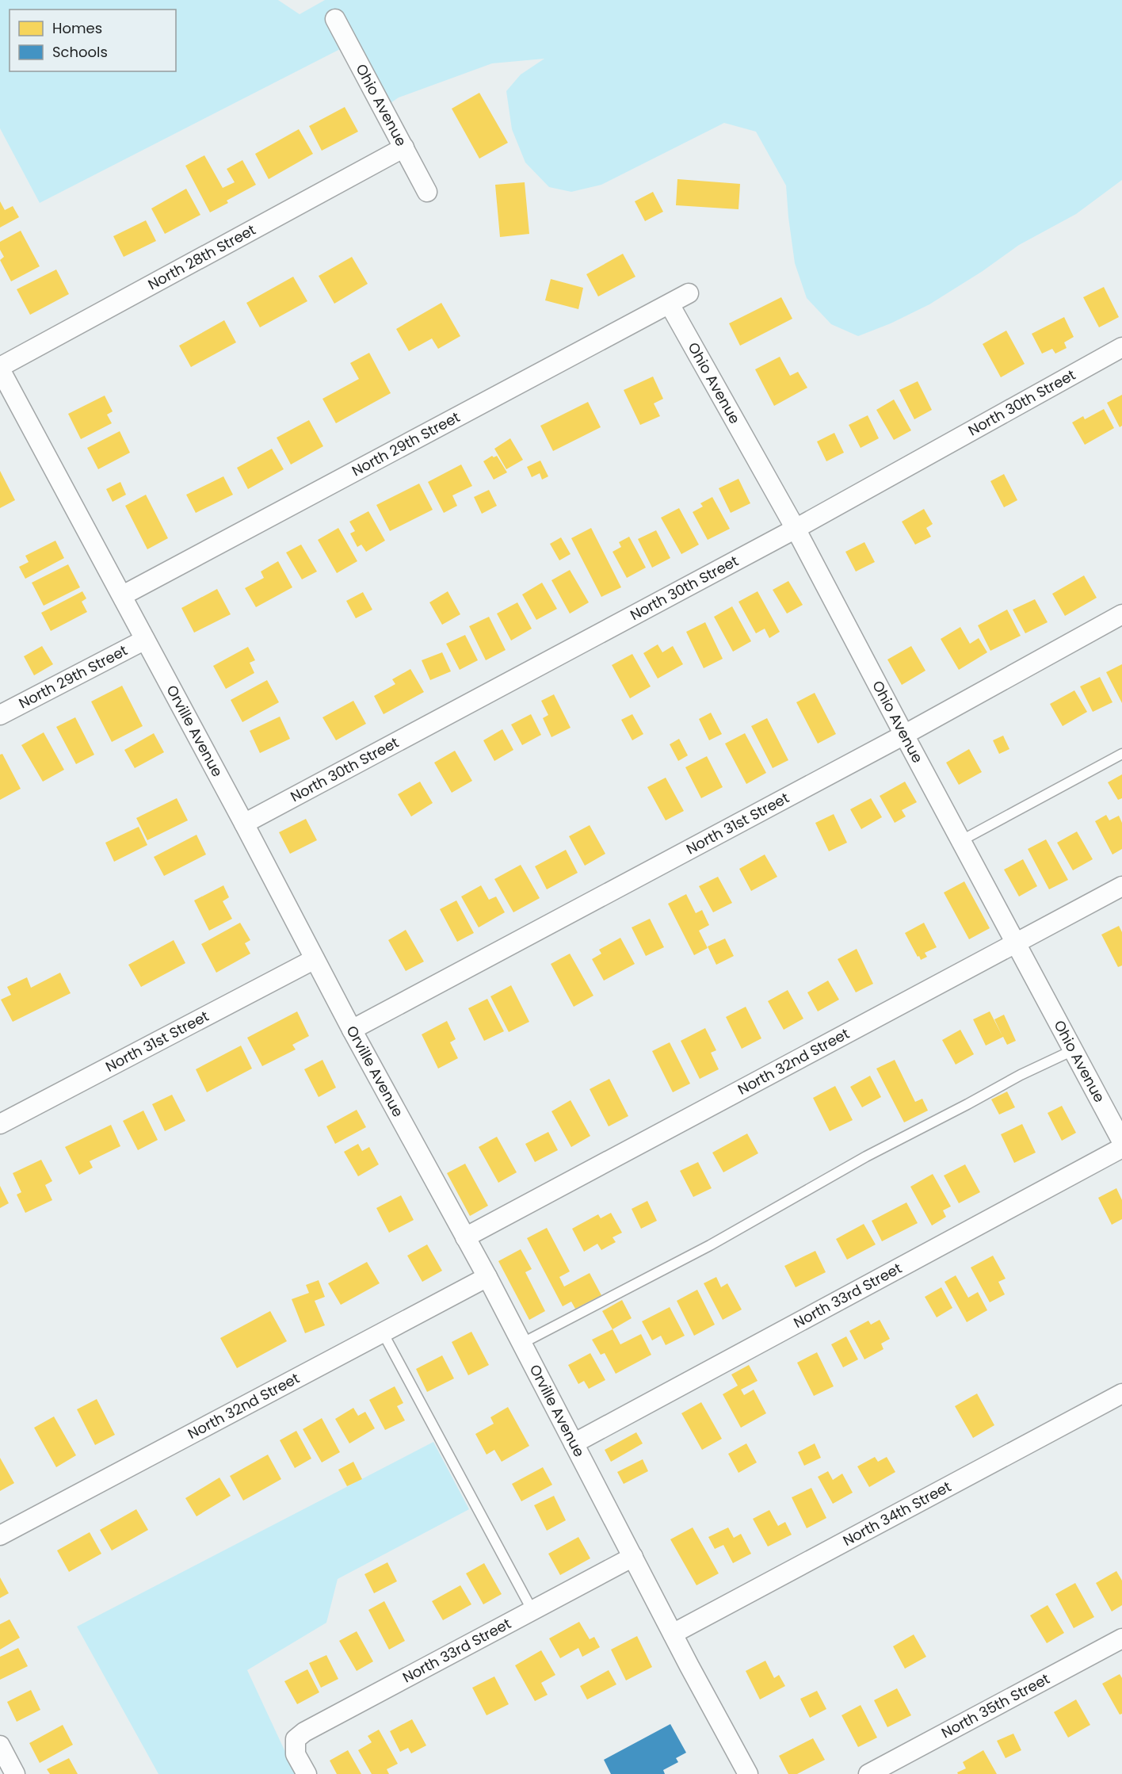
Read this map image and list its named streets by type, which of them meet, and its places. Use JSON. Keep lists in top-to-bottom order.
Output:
{
  "streets": {
    "street": [
      "Ohio Avenue",
      "North 28th Street",
      "North 30th Street",
      "North 29th Street",
      "Orville Avenue",
      "North 31st Street",
      "North 32nd Street",
      "North 33rd Street",
      "North 34th Street",
      "North 35th Street"
    ]
  },
  "crossings": [
    ["Ohio Avenue", "North 28th Street"],
    ["Ohio Avenue", "North 30th Street"],
    ["Ohio Avenue", "North 29th Street"],
    ["Ohio Avenue", "North 31st Street"],
    ["Ohio Avenue", "North 32nd Street"],
    ["North 28th Street", "Orville Avenue"],
    ["North 30th Street", "Orville Avenue"],
    ["North 29th Street", "Orville Avenue"],
    ["Orville Avenue", "North 31st Street"],
    ["Orville Avenue", "North 32nd Street"],
    ["Orville Avenue", "North 33rd Street"],
    ["Orville Avenue", "North 34th Street"]
  ],
  "legend": ["Homes", "Schools"]
}
